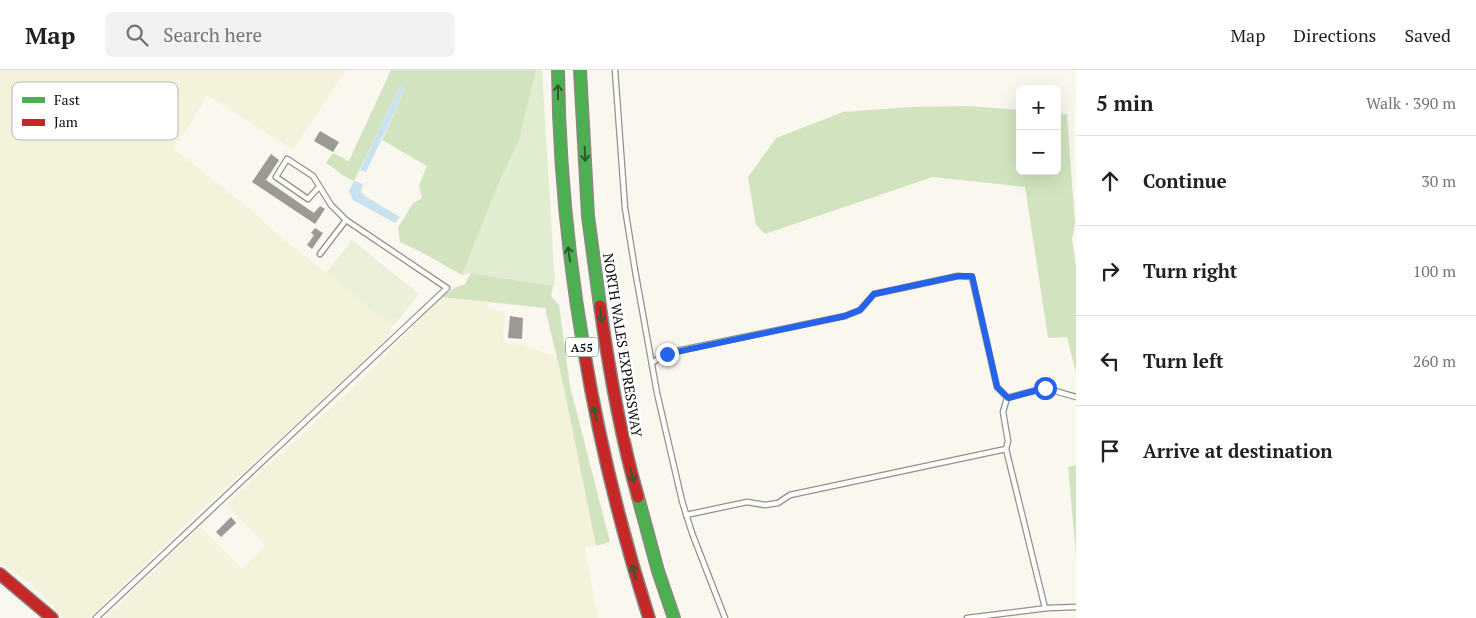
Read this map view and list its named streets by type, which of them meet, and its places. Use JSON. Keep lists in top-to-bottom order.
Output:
{
  "streets": {
    "main road": ["NORTH WALES EXPRESSWAY", "A55"]
  },
  "legend": ["Fast", "Jam"],
  "page": {
    "header": "Map",
    "search": "Search here",
    "nav": ["Map", "Directions", "Saved"],
    "heading": ["5 min", "Walk · 390 m"],
    "map_buttons": ["+", "−"],
    "list": [
      ["Continue", "30 m"],
      ["Turn right", "100 m"],
      ["Turn left", "260 m"],
      "Arrive at destination"
    ]
  }
}
